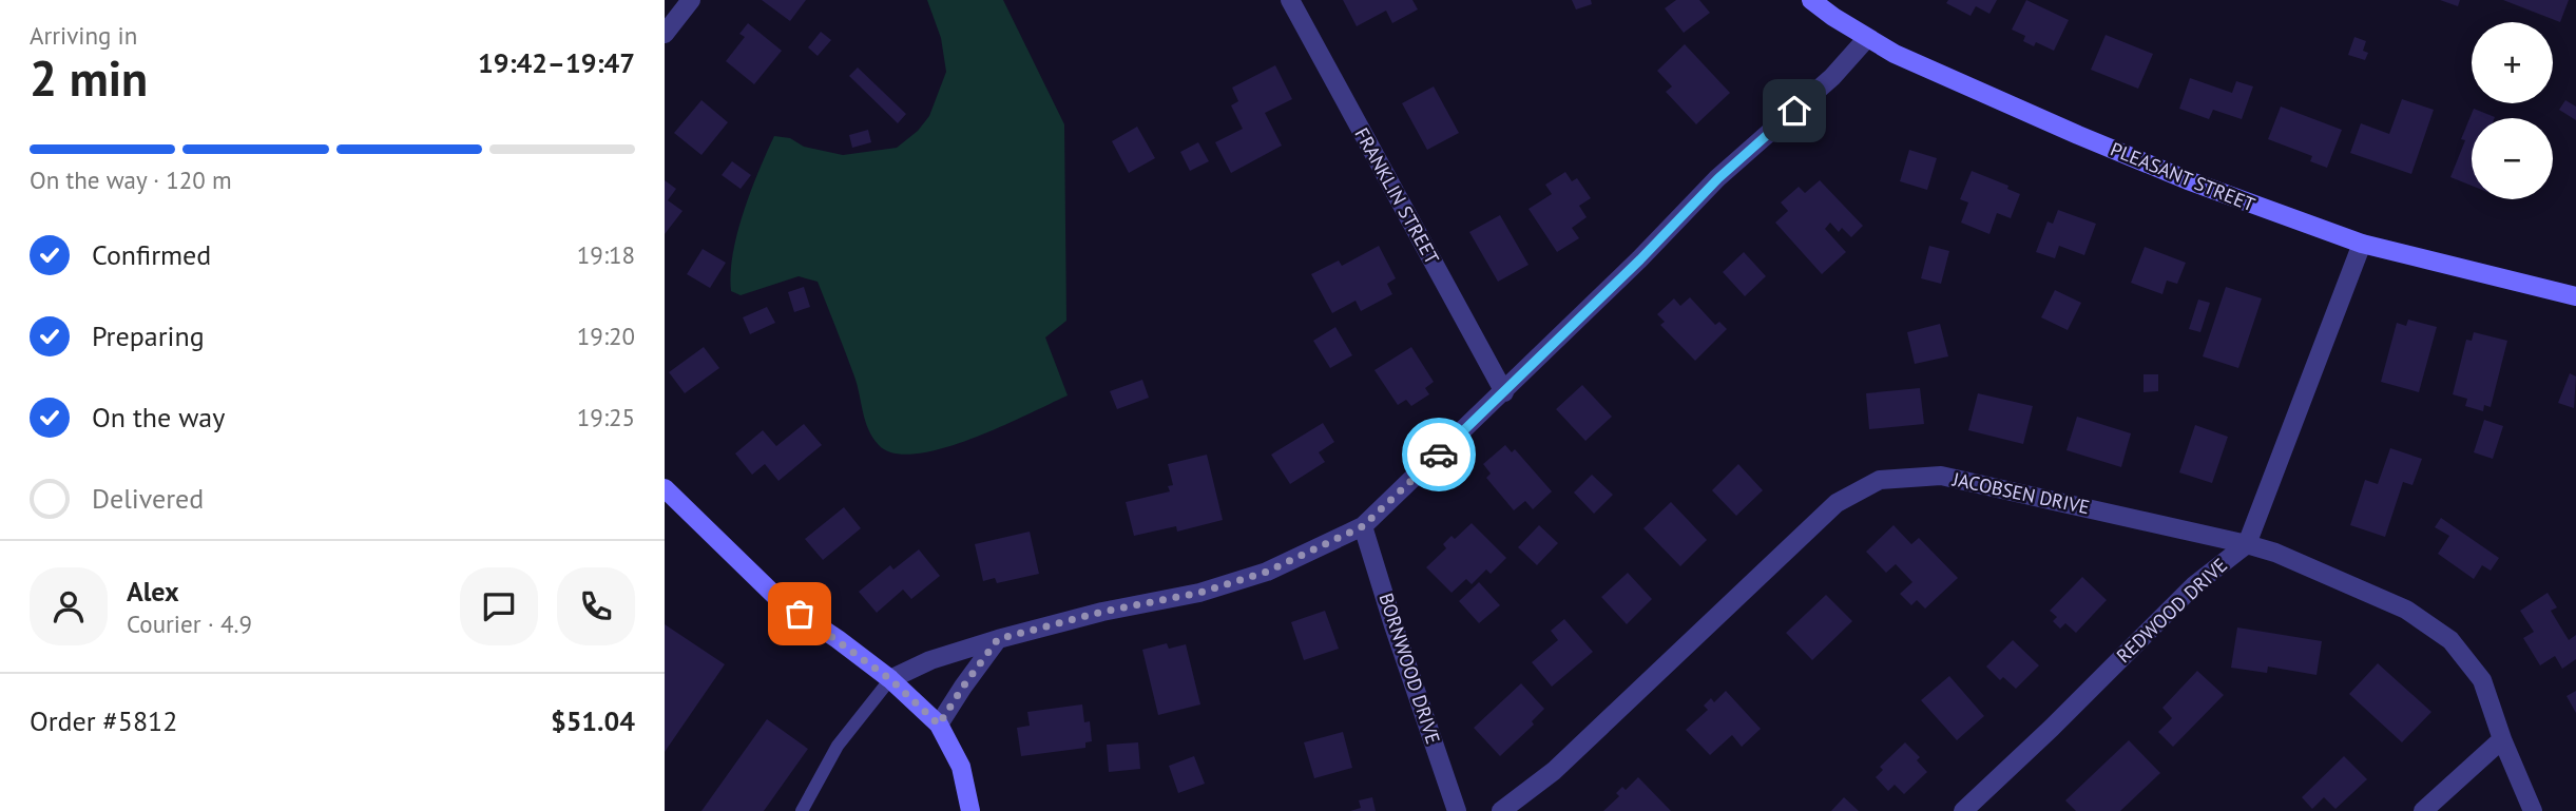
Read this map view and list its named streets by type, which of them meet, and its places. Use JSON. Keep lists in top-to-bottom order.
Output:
{
  "streets": {
    "street": [
      "PLEASANT STREET",
      "FRANKLIN STREET",
      "JACOBSEN DRIVE",
      "REDWOOD DRIVE",
      "BORNWOOD DRIVE"
    ]
  },
  "crossings": [
    ["JACOBSEN DRIVE", "REDWOOD DRIVE"]
  ],
  "page": {
    "heading": ["2 min", "Arriving in", "19:42–19:47"],
    "panel": [
      "Alex",
      "Courier · 4.9",
      "Order #5812",
      "$51.04"
    ],
    "map_buttons": ["+", "−"],
    "bar": "On the way · 120 m",
    "list": [
      ["Confirmed", "19:18"],
      ["Preparing", "19:20"],
      ["On the way", "19:25"],
      "Delivered"
    ]
  }
}
